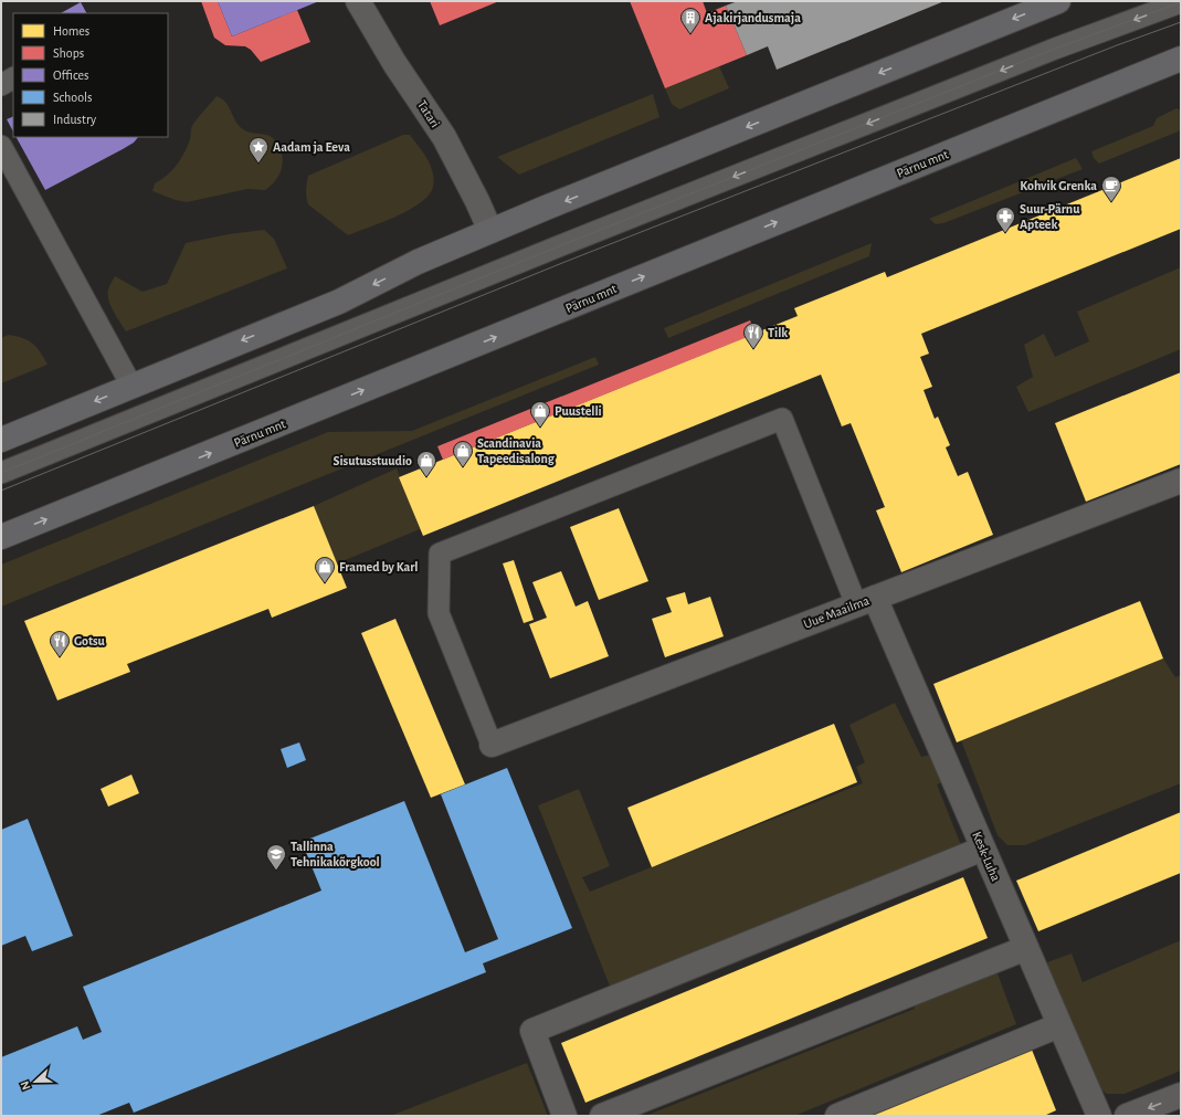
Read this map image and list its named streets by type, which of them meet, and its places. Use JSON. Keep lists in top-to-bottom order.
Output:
{
  "streets": {
    "main road": ["Pärnu mnt"],
    "street": ["Tatari", "Uue Maailma", "Kesk-Luha"]
  },
  "crossings": [
    ["Uue Maailma", "Kesk-Luha"]
  ],
  "places": {
    "building": ["Ajakirjandusmaja"],
    "place": ["Aadam ja Eeva"],
    "cafe": ["Kohvik Grenka"],
    "pharmacy": ["Suur-Pärnu Apteek"],
    "restaurant": ["Tilk", "Gotsu"],
    "shop": [
      "Puustelli",
      "Scandinavia Tapeedisalong",
      "Sisutusstuudio",
      "Framed by Karl"
    ],
    "school or university": ["Tallinna Tehnikakõrgkool"]
  },
  "legend": [
    "Homes",
    "Shops",
    "Offices",
    "Schools",
    "Industry"
  ],
  "north": "left"
}
